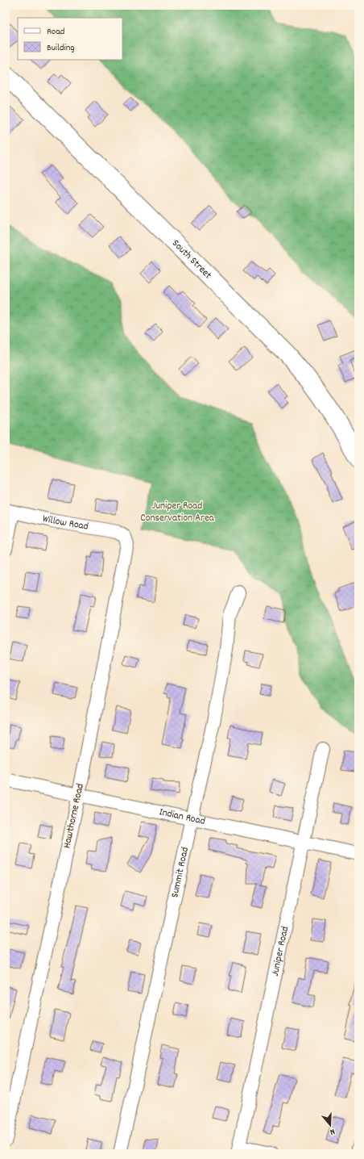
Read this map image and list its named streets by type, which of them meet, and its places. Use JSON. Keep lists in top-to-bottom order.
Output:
{
  "streets": {
    "main road": ["South Street"],
    "street": [
      "Willow Road",
      "Hawthorne Road",
      "Indian Road",
      "Summit Road",
      "Juniper Road"
    ]
  },
  "crossings": [
    ["Willow Road", "Hawthorne Road"],
    ["Hawthorne Road", "Indian Road"],
    ["Indian Road", "Summit Road"],
    ["Indian Road", "Juniper Road"]
  ],
  "parks": ["Juniper Road Conservation Area"],
  "legend": ["Road", "Building"],
  "north": "bottom"
}
